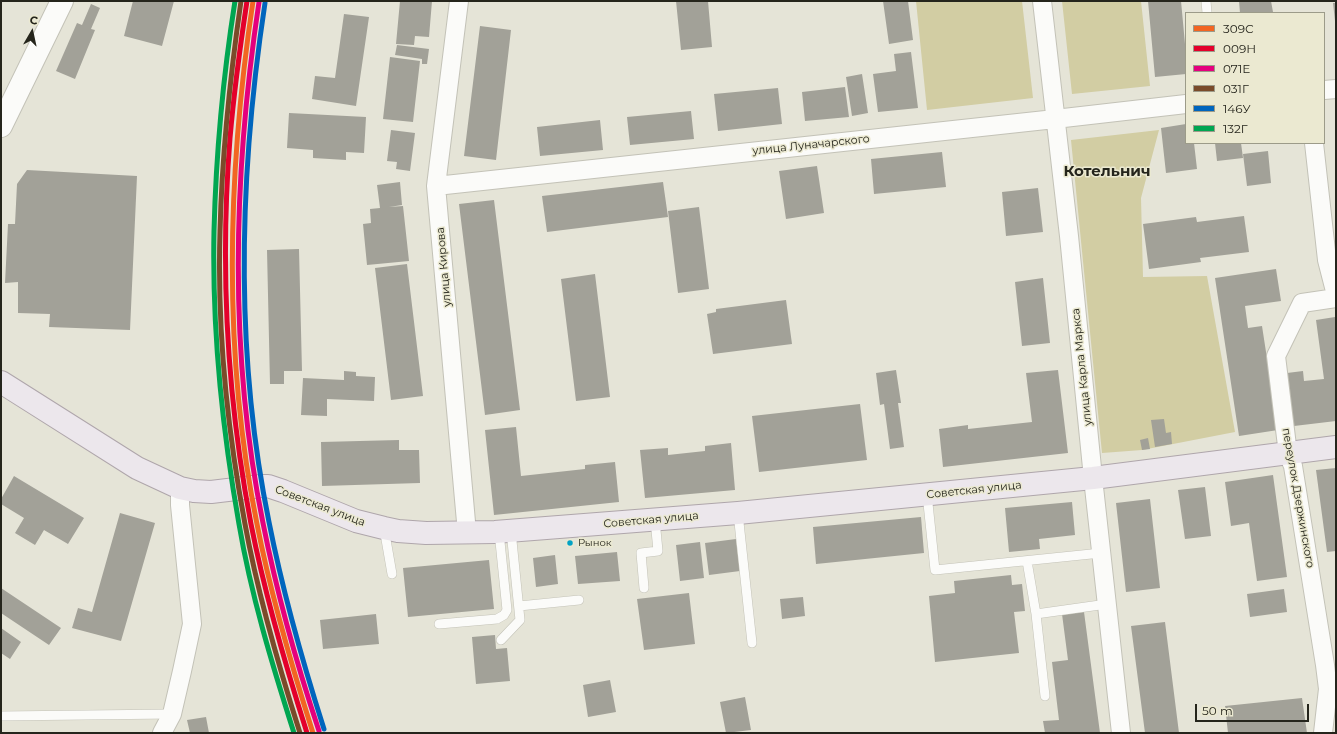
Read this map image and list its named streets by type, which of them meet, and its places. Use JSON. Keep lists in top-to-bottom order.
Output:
{
  "streets": {
    "main road": ["Советская улица"],
    "street": [
      "улица Луначарского",
      "улица Кирова",
      "улица Карла Маркса",
      "переулок Дзержинского"
    ]
  },
  "crossings": [
    ["улица Луначарского", "улица Кирова"],
    ["улица Луначарского", "улица Карла Маркса"],
    ["улица Кирова", "Советская улица"],
    ["улица Карла Маркса", "Советская улица"],
    ["Советская улица", "переулок Дзержинского"]
  ],
  "districts": ["Котельнич"],
  "places": ["Рынок"],
  "lines": [
    "transit line 309С",
    "transit line 009Н",
    "transit line 031Г",
    "transit line 132Г",
    "transit line 071Е",
    "transit line 146У"
  ],
  "legend": [
    "309С",
    "009Н",
    "071Е",
    "031Г",
    "146У",
    "132Г"
  ],
  "scale_bar": "50 m",
  "north": "top"
}
